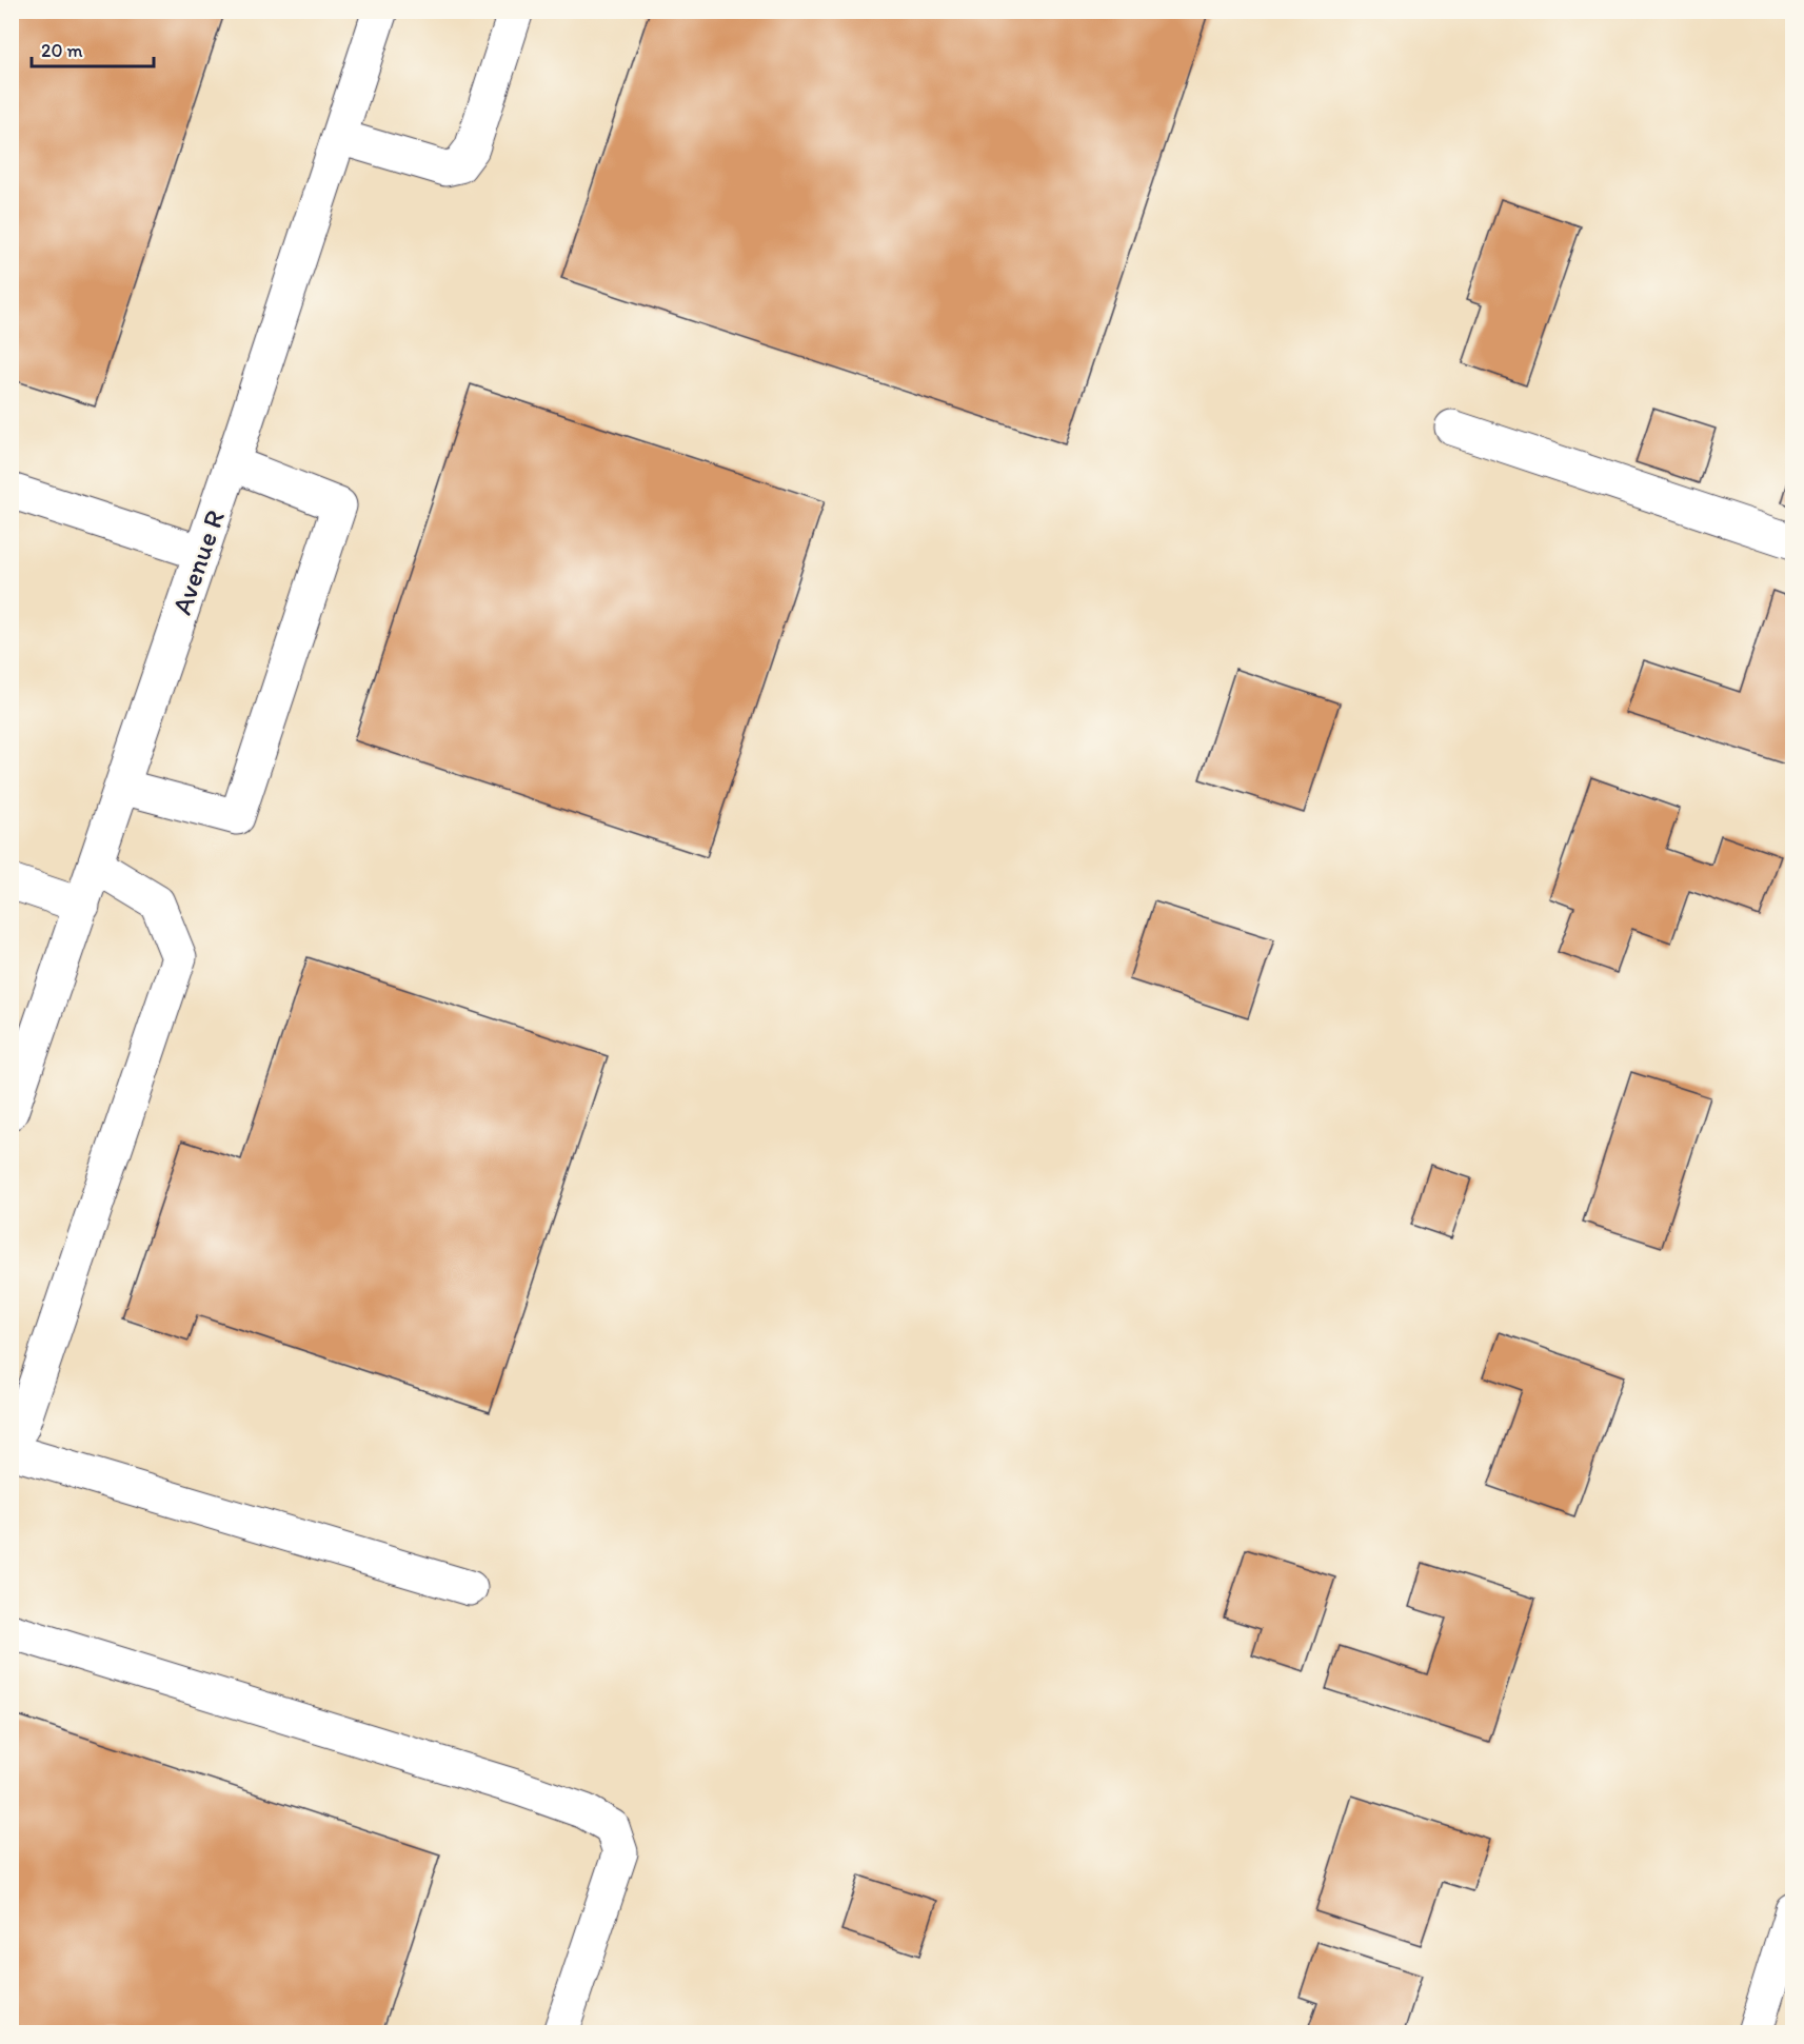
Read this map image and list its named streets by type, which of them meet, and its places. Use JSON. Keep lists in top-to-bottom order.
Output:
{
  "streets": {
    "street": ["Avenue R"]
  },
  "scale_bar": "20 m"
}
